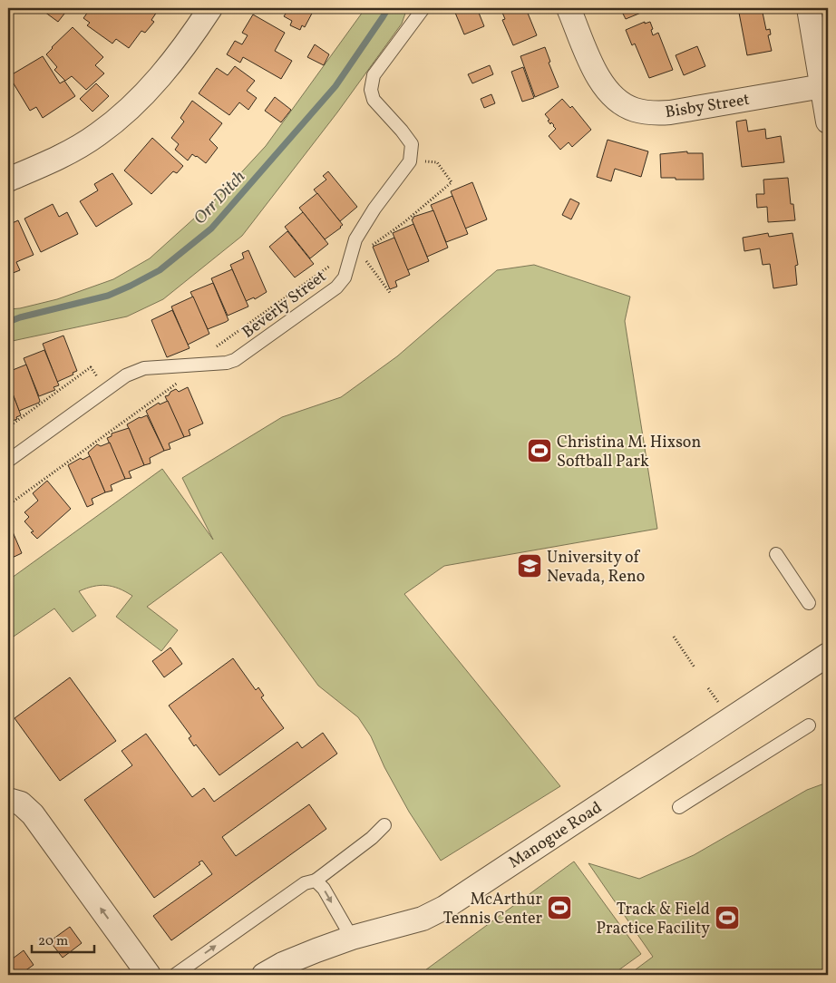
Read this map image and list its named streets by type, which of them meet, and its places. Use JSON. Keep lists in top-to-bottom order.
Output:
{
  "streets": {
    "street": ["Bisby Street", "Manogue Road"],
    "lane": ["Beverly Street"]
  },
  "water": ["Orr Ditch"],
  "places": {
    "sports": ["Christina M. Hixson Softball Park", "McArthur Tennis Center", "Track & Field Practice Facility"],
    "school or university": ["University of Nevada, Reno"]
  },
  "scale_bar": "20 m"
}
